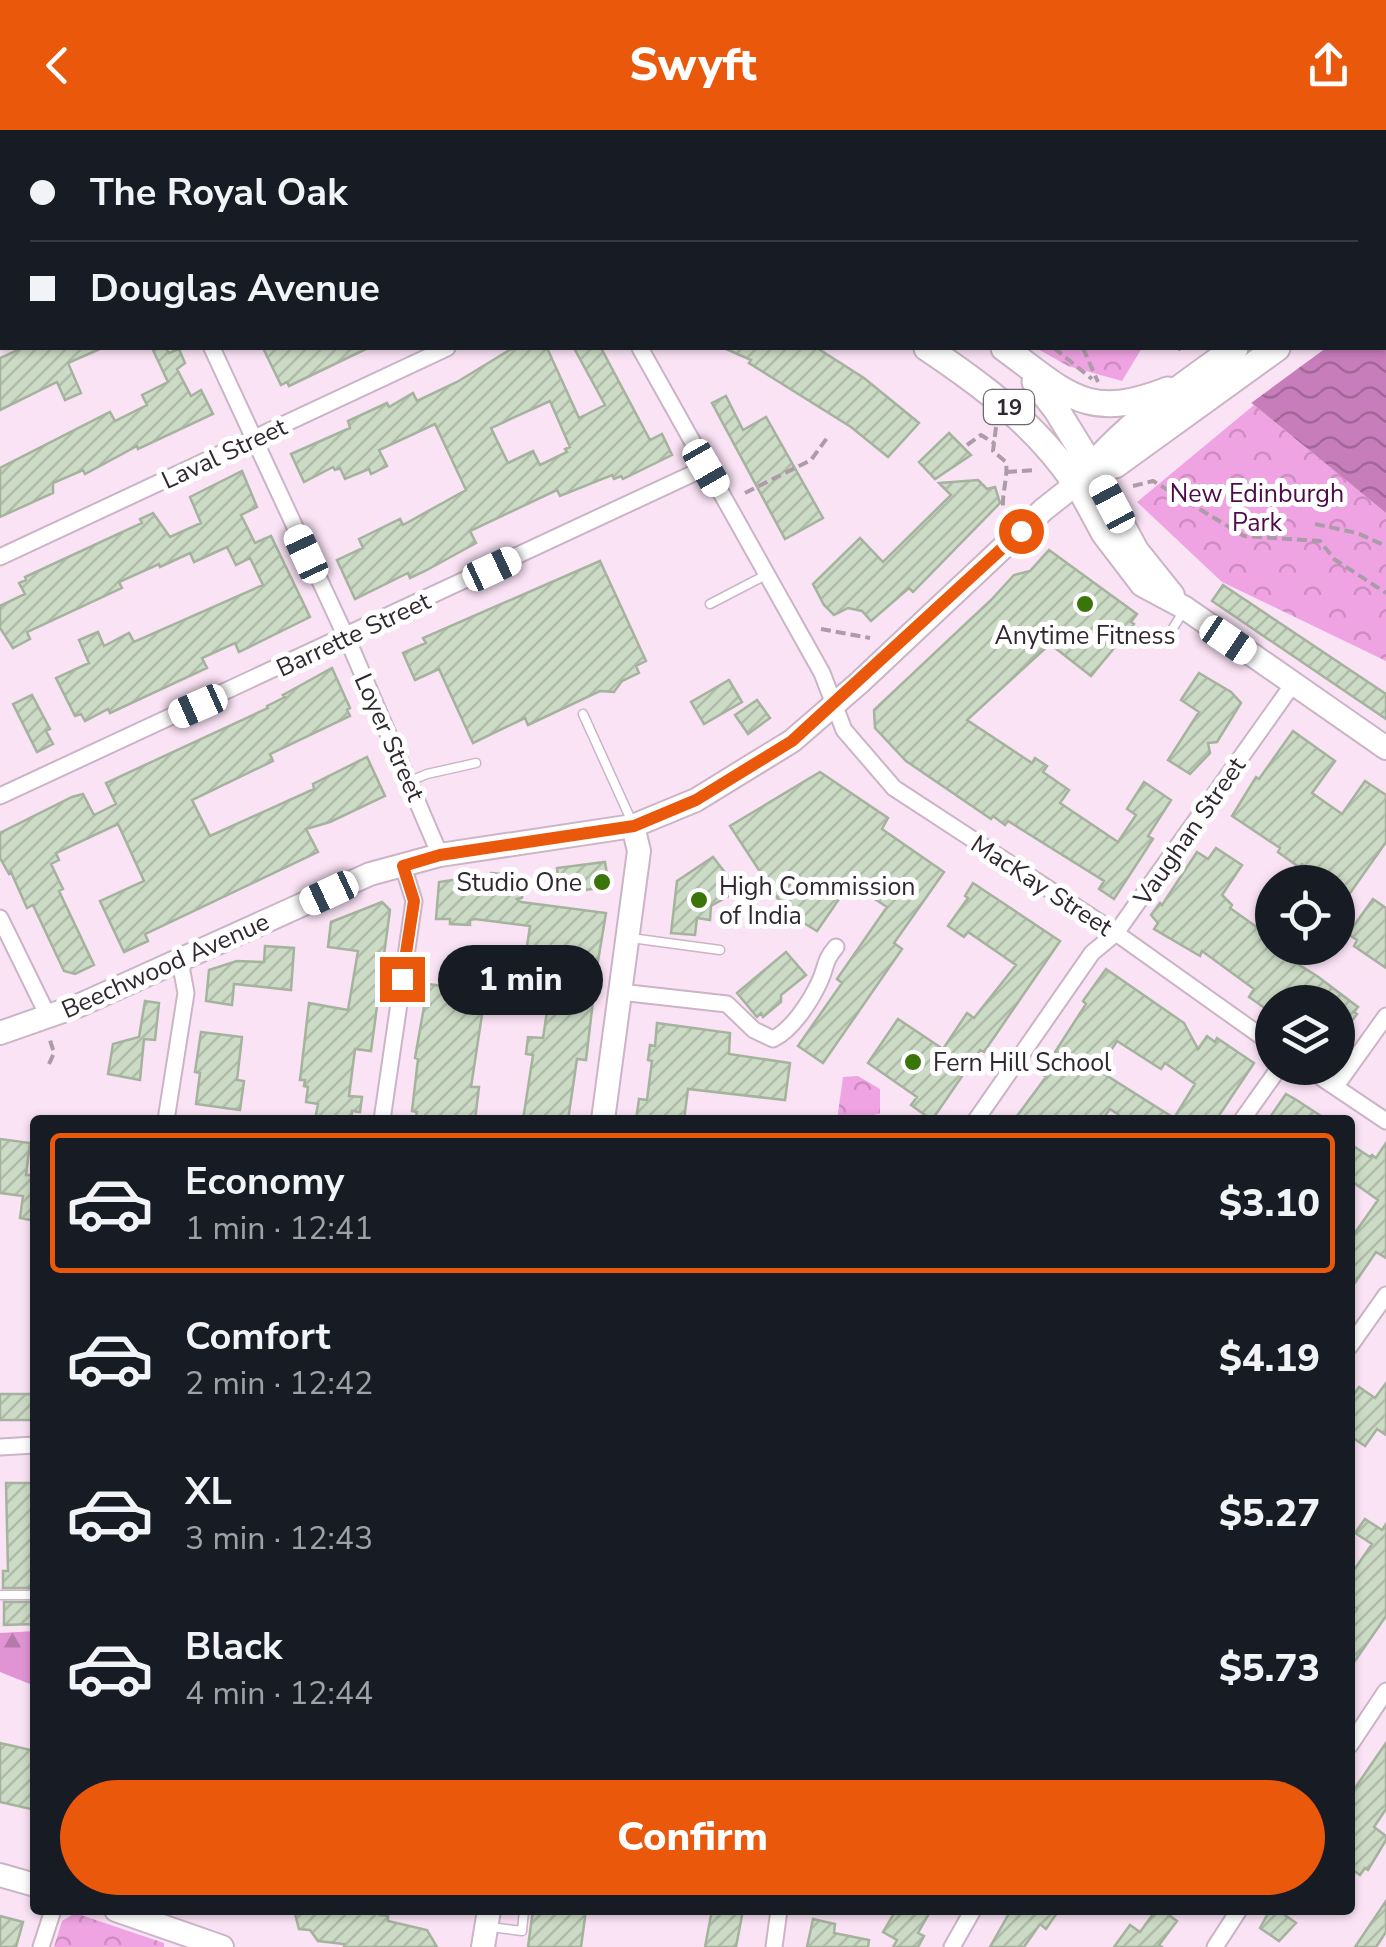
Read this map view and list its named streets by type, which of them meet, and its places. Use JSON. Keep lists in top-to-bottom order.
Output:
{
  "streets": {
    "main road": ["19", "Beechwood Avenue"],
    "street": [
      "Laval Street",
      "Barrette Street",
      "Loyer Street",
      "Vaughan Street",
      "MacKay Street"
    ]
  },
  "crossings": [
    ["19", "Beechwood Avenue"],
    ["Laval Street", "Loyer Street"],
    ["Barrette Street", "Loyer Street"],
    ["Barrette Street", "MacKay Street"],
    ["Loyer Street", "Beechwood Avenue"],
    ["Vaughan Street", "MacKay Street"],
    ["MacKay Street", "Beechwood Avenue"]
  ],
  "parks": ["New Edinburgh Park"],
  "places": [
    "Anytime Fitness",
    "Studio One",
    "High Commission of India",
    "Fern Hill School"
  ],
  "page": {
    "header": "Swyft",
    "banner": ["The Royal Oak", "Douglas Avenue"],
    "bubble": "1 min",
    "list": [
      {
        "name": "Economy",
        "note": "1 min · 12:41",
        "value": "$3.10"
      },
      {
        "name": "Comfort",
        "note": "2 min · 12:42",
        "value": "$4.19"
      },
      {
        "name": "XL",
        "note": "3 min · 12:43",
        "value": "$5.27"
      },
      {
        "name": "Black",
        "note": "4 min · 12:44",
        "value": "$5.73"
      }
    ],
    "buttons": "Confirm"
  }
}
